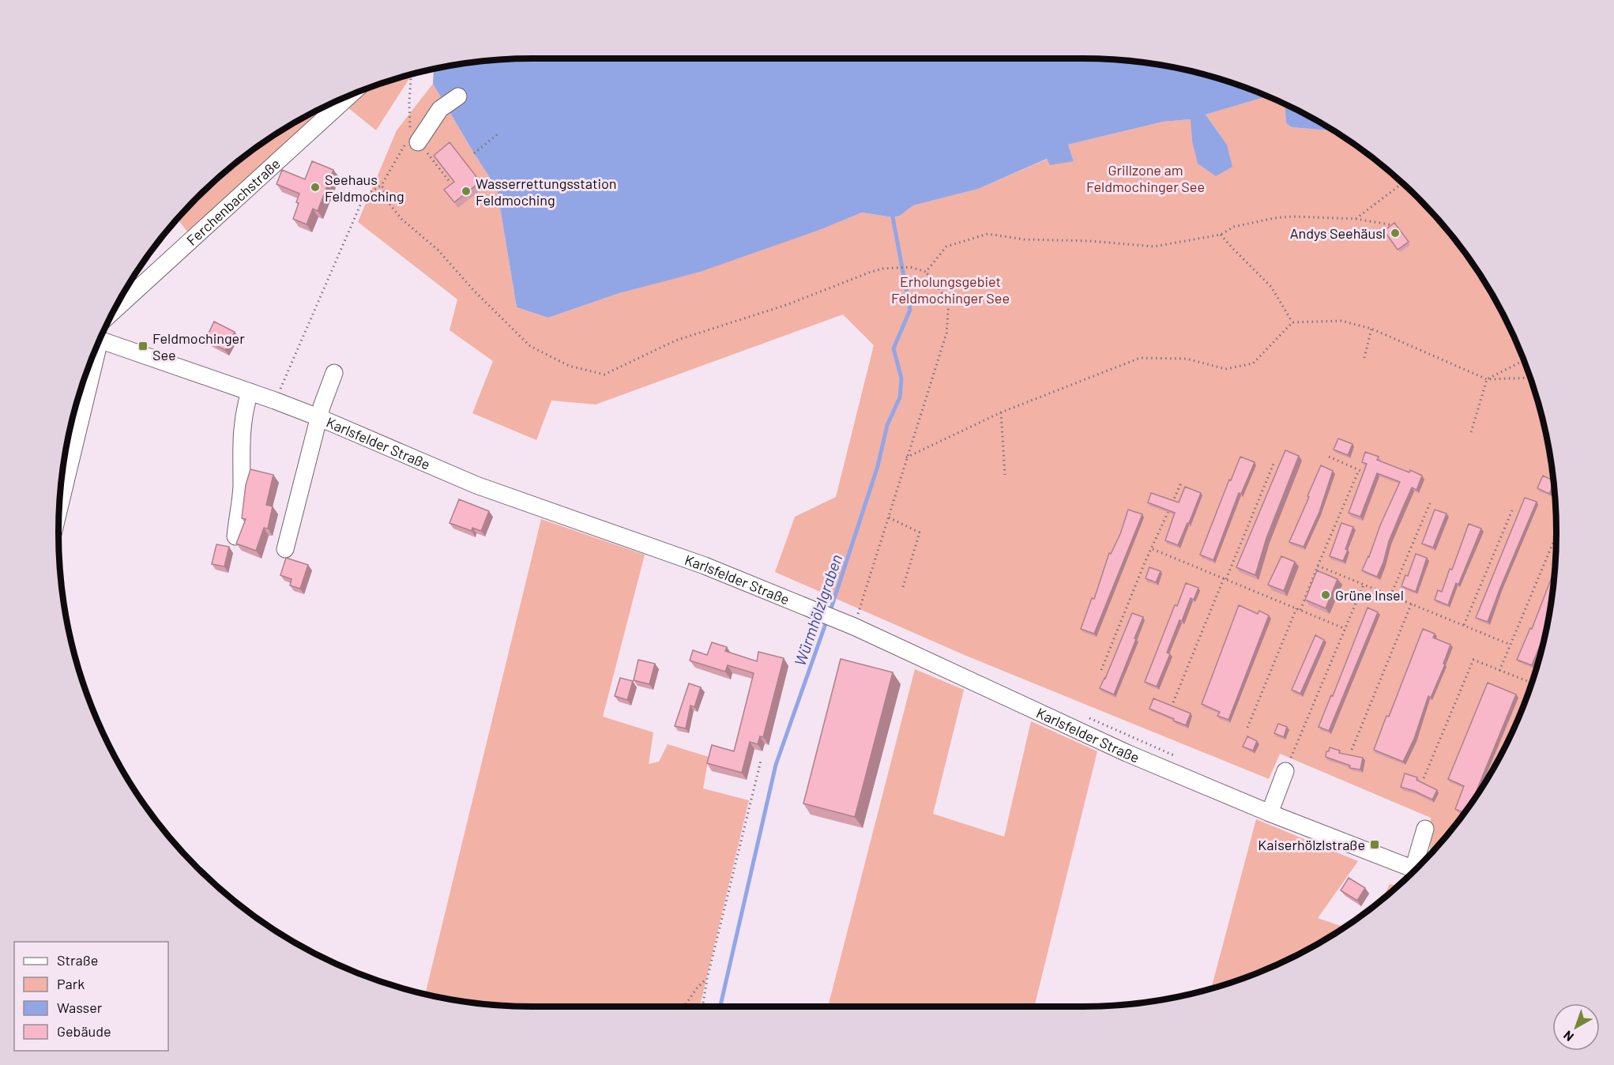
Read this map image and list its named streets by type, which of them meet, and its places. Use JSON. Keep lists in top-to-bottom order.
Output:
{
  "streets": {
    "street": ["Ferchenbachstraße", "Karlsfelder Straße"]
  },
  "water": ["Würmhölzlgraben"],
  "parks": ["Grillzone am Feldmochinger See", "Erholungsgebiet Feldmochinger See"],
  "places": {
    "other": [
      "Seehaus Feldmoching",
      "Wasserrettungsstation Feldmoching",
      "Andys Seehäusl",
      "Grüne Insel"
    ],
    "transit": ["Feldmochinger See", "Kaiserhölzlstraße"]
  },
  "legend": [
    "Straße",
    "Park",
    "Wasser",
    "Gebäude"
  ],
  "north": "bottom left"
}
